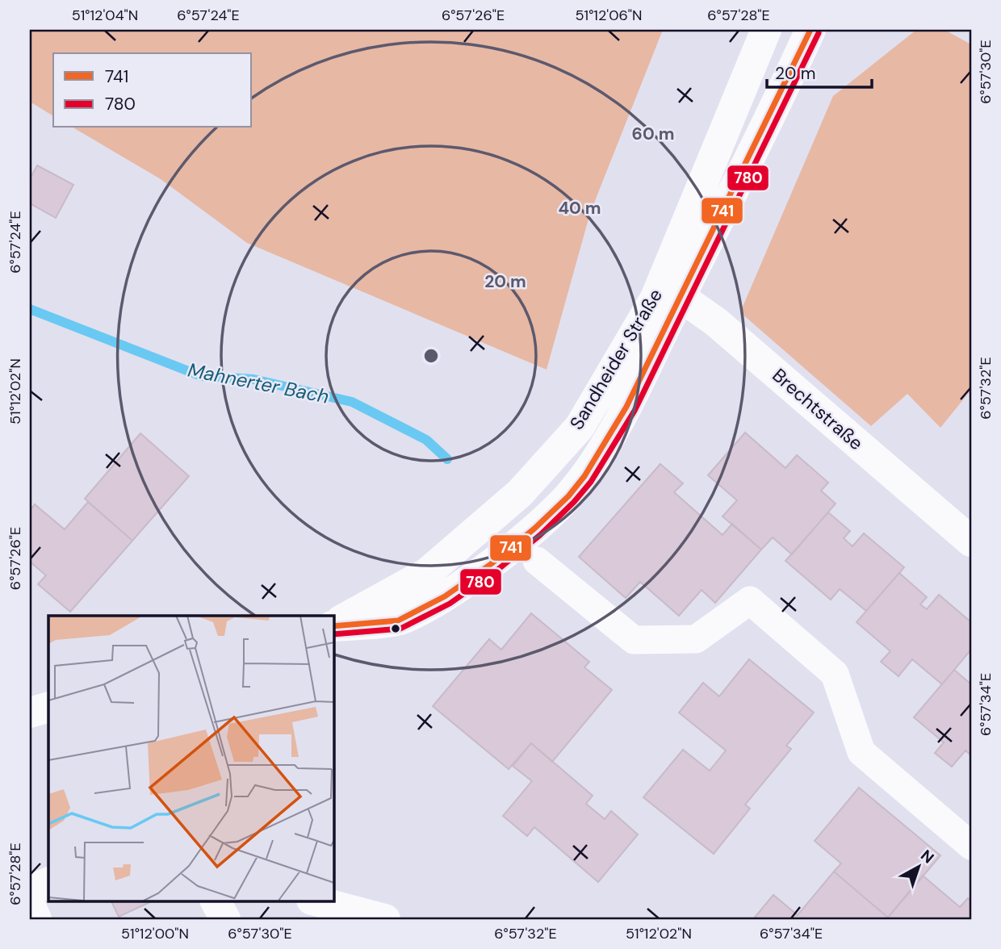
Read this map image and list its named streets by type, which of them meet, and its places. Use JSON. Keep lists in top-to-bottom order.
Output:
{
  "streets": {
    "street": ["Sandheider Straße", "Brechtstraße"]
  },
  "crossings": [
    ["Sandheider Straße", "Brechtstraße"]
  ],
  "water": ["Mahnerter Bach"],
  "lines": ["transit line 741", "transit line 780"],
  "legend": ["741", "780"],
  "scale_bar": "20 m",
  "north": "top right",
  "coordinates": [
    "51°12'04\"N",
    "6°57'24\"E",
    "6°57'26\"E",
    "51°12'06\"N",
    "6°57'28\"E",
    "6°57'30\"E",
    "6°57'32\"E",
    "51°12'02\"N",
    "6°57'34\"E",
    "51°12'00\"N"
  ],
  "rings": ["60 m", "40 m", "20 m"]
}
